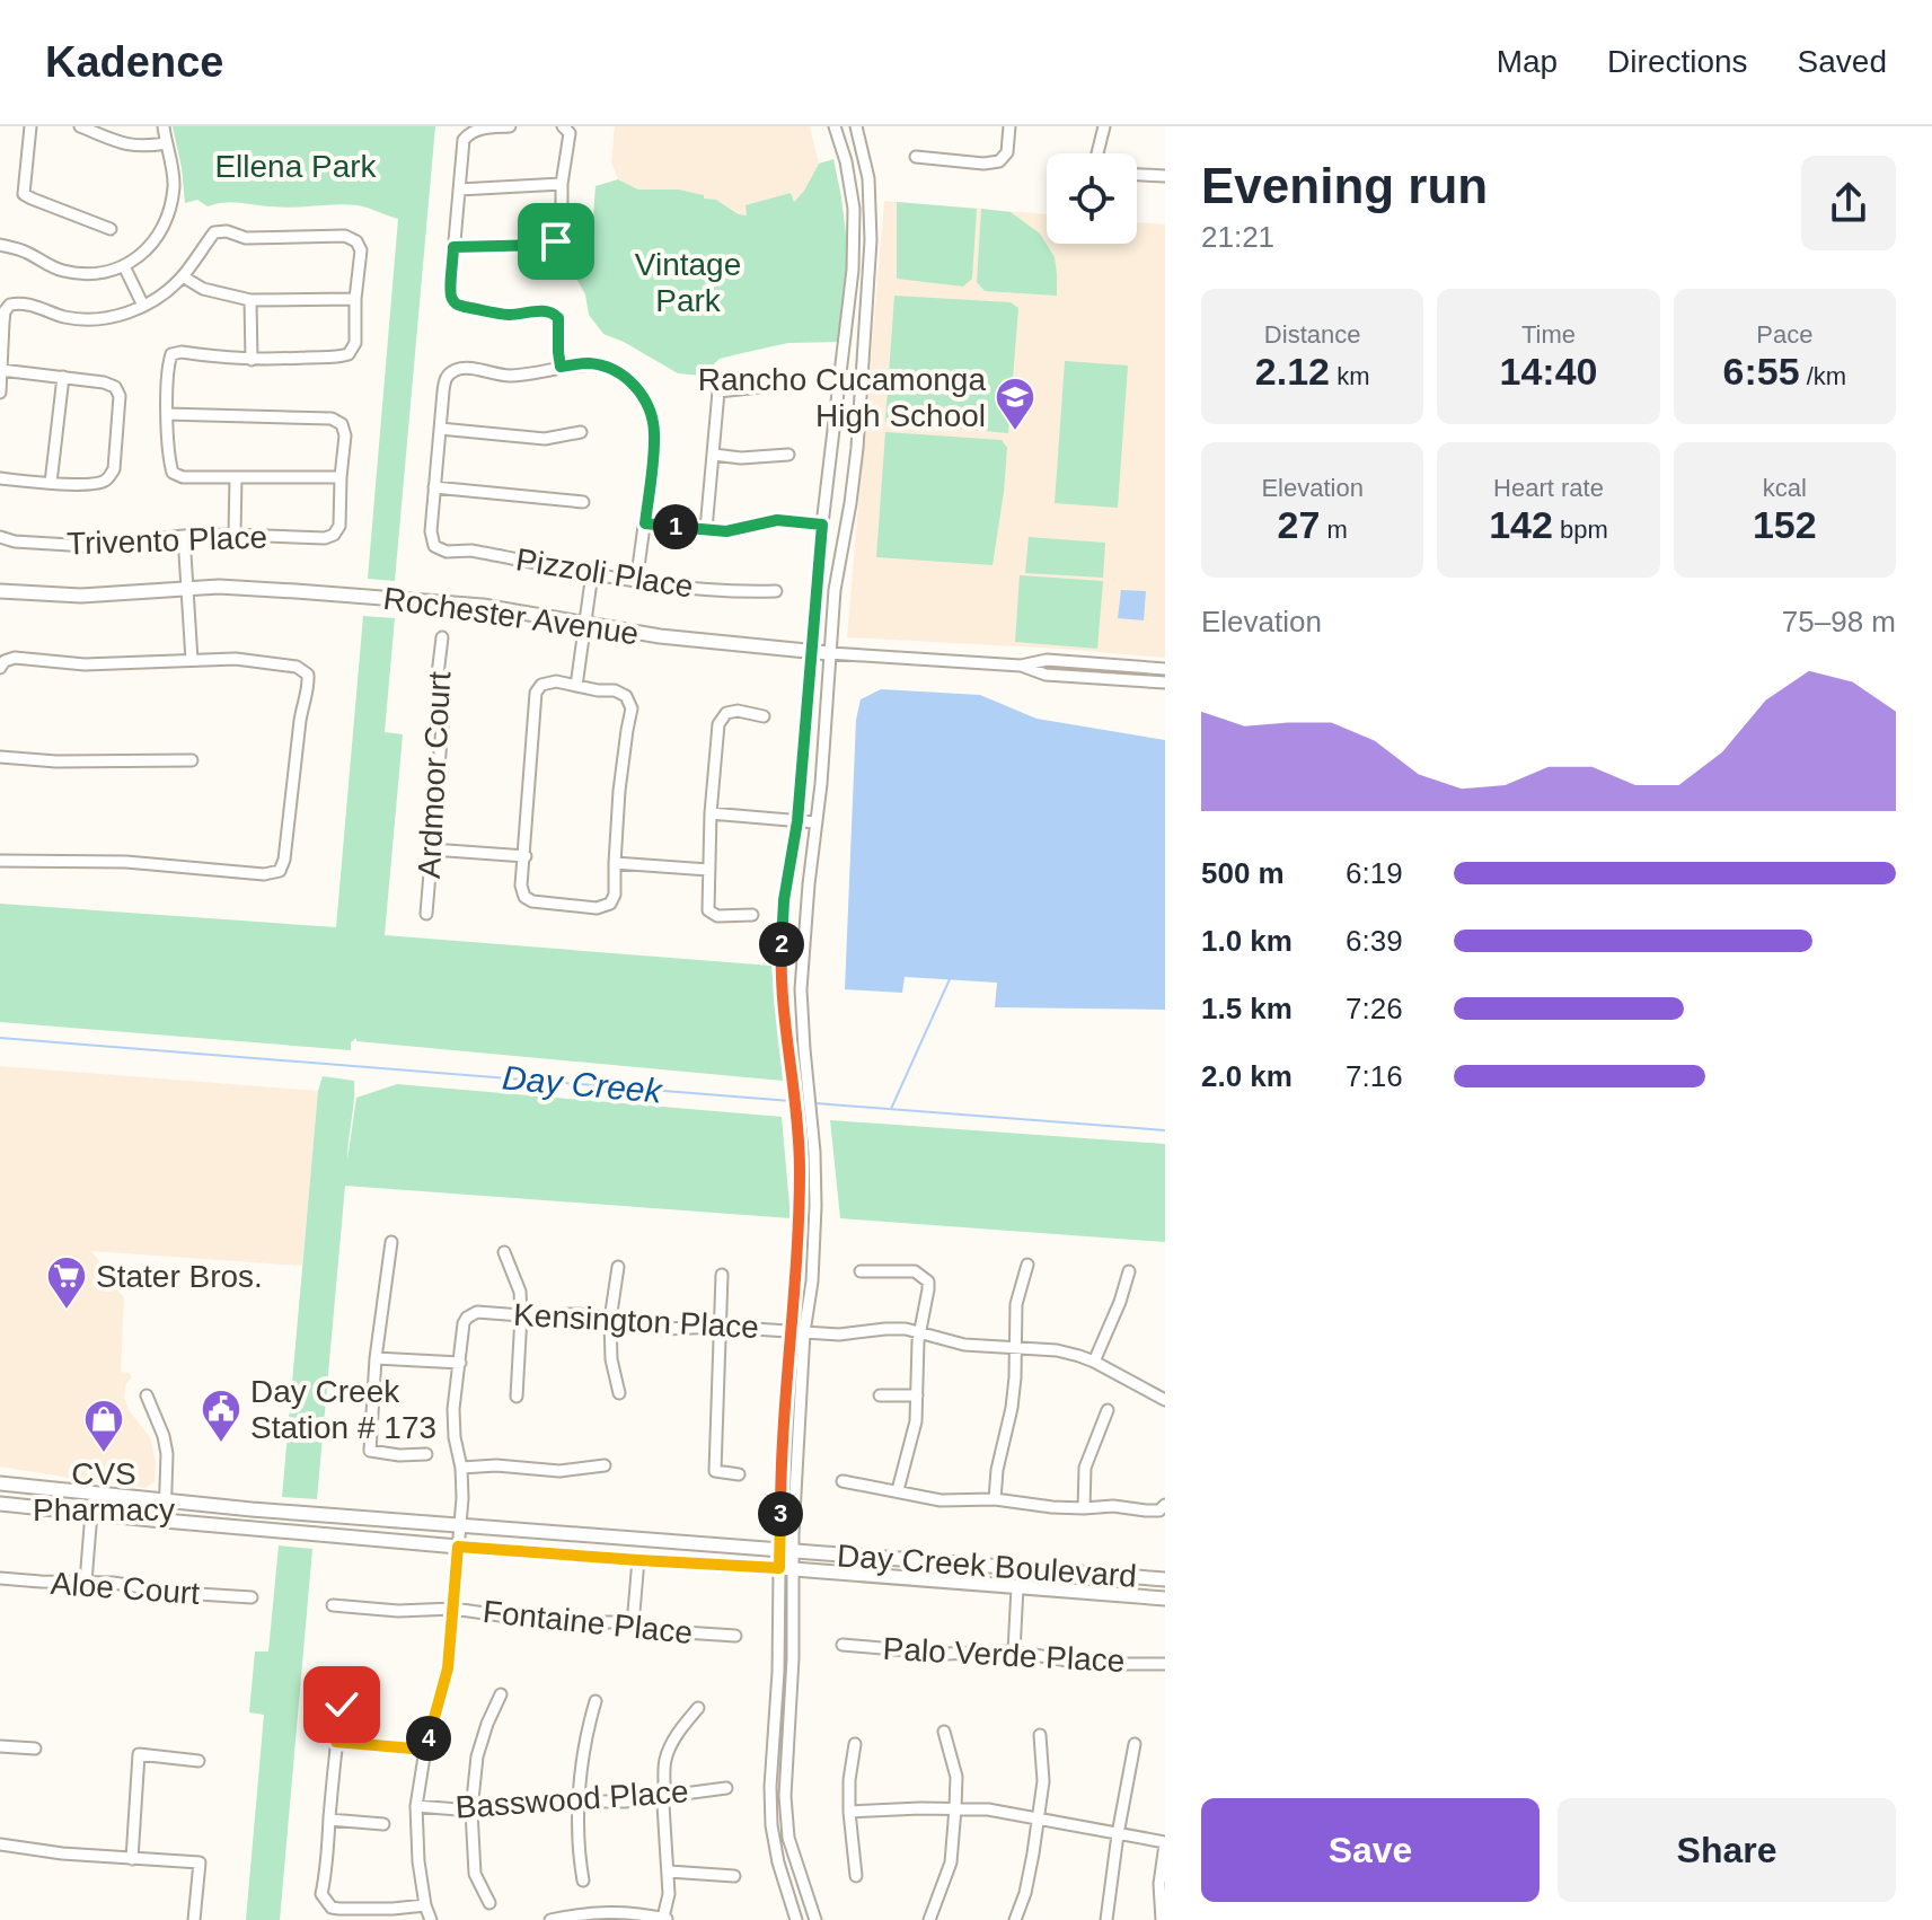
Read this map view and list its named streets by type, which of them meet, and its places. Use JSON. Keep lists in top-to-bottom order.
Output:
{
  "streets": {
    "main road": ["Rochester Avenue", "Day Creek Boulevard"],
    "street": [
      "Trivento Place",
      "Pizzoli Place",
      "Ardmoor Court",
      "Kensington Place",
      "Aloe Court",
      "Fontaine Place",
      "Palo Verde Place",
      "Basswood Place"
    ]
  },
  "water": ["Day Creek"],
  "parks": ["Ellena Park", "Vintage Park"],
  "places": {
    "school or university": ["Rancho Cucamonga High School"],
    "supermarket": ["Stater Bros."],
    "public building": ["Day Creek Station # 173"],
    "shop": ["CVS Pharmacy"]
  },
  "page": {
    "header": "Kadence",
    "nav": ["Map", "Directions", "Saved"],
    "heading": ["Evening run", "21:21"],
    "stats": [
      ["Distance", "2.12 km"],
      ["Time", "14:40"],
      ["Pace", "6:55 /km"],
      ["Elevation", "27 m"],
      ["Heart rate", "142 bpm"],
      ["kcal", "152"]
    ],
    "pins": [
      "1",
      "2",
      "3",
      "4"
    ],
    "chart": ["Elevation", "75–98 m"],
    "list": [
      {
        "name": "500 m",
        "note": "6:19"
      },
      {
        "name": "1.0 km",
        "note": "6:39"
      },
      {
        "name": "1.5 km",
        "note": "7:26"
      },
      {
        "name": "2.0 km",
        "note": "7:16"
      }
    ],
    "buttons": ["Save", "Share"]
  }
}
